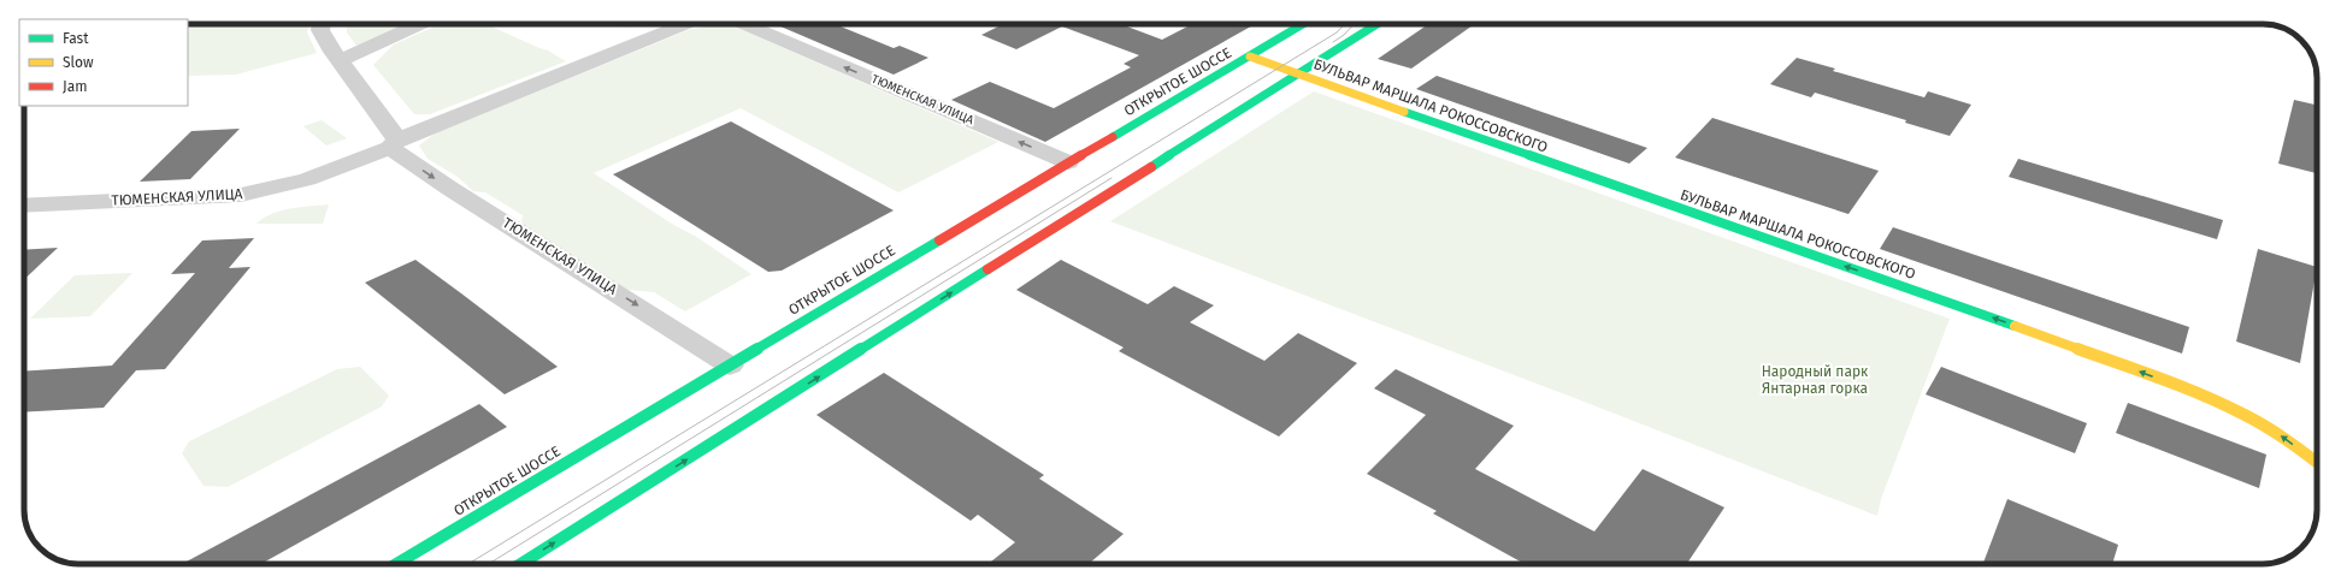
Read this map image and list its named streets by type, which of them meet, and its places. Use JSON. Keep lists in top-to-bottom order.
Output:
{
  "streets": {
    "street": ["ОТКРЫТОЕ ШОССЕ", "ТЮМЕНСКАЯ УЛИЦА", "БУЛЬВАР МАРШАЛА РОКОССОВСКОГО"]
  },
  "crossings": [
    ["ОТКРЫТОЕ ШОССЕ", "ТЮМЕНСКАЯ УЛИЦА"],
    ["ОТКРЫТОЕ ШОССЕ", "БУЛЬВАР МАРШАЛА РОКОССОВСКОГО"]
  ],
  "one_way": ["БУЛЬВАР МАРШАЛА РОКОССОВСКОГО"],
  "parks": ["Народный парк Янтарная горка"],
  "legend": ["Fast", "Slow", "Jam"]
}
